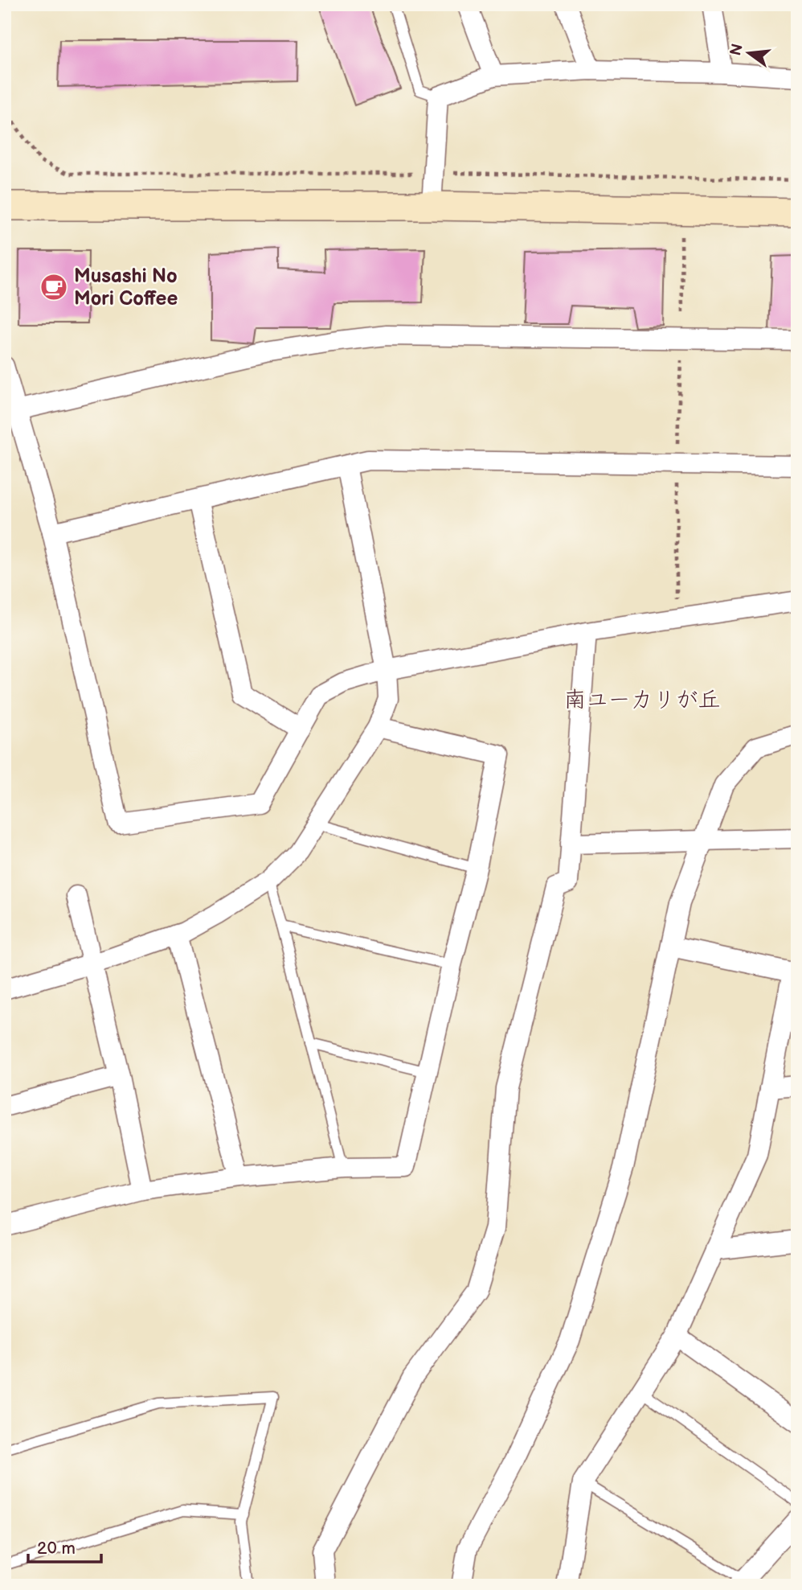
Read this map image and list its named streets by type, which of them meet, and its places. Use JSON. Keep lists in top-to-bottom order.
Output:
{
  "districts": ["南ユーカリが丘"],
  "places": {
    "cafe": ["Musashi No Mori Coffee"]
  },
  "scale_bar": "20 m",
  "north": "left"
}
